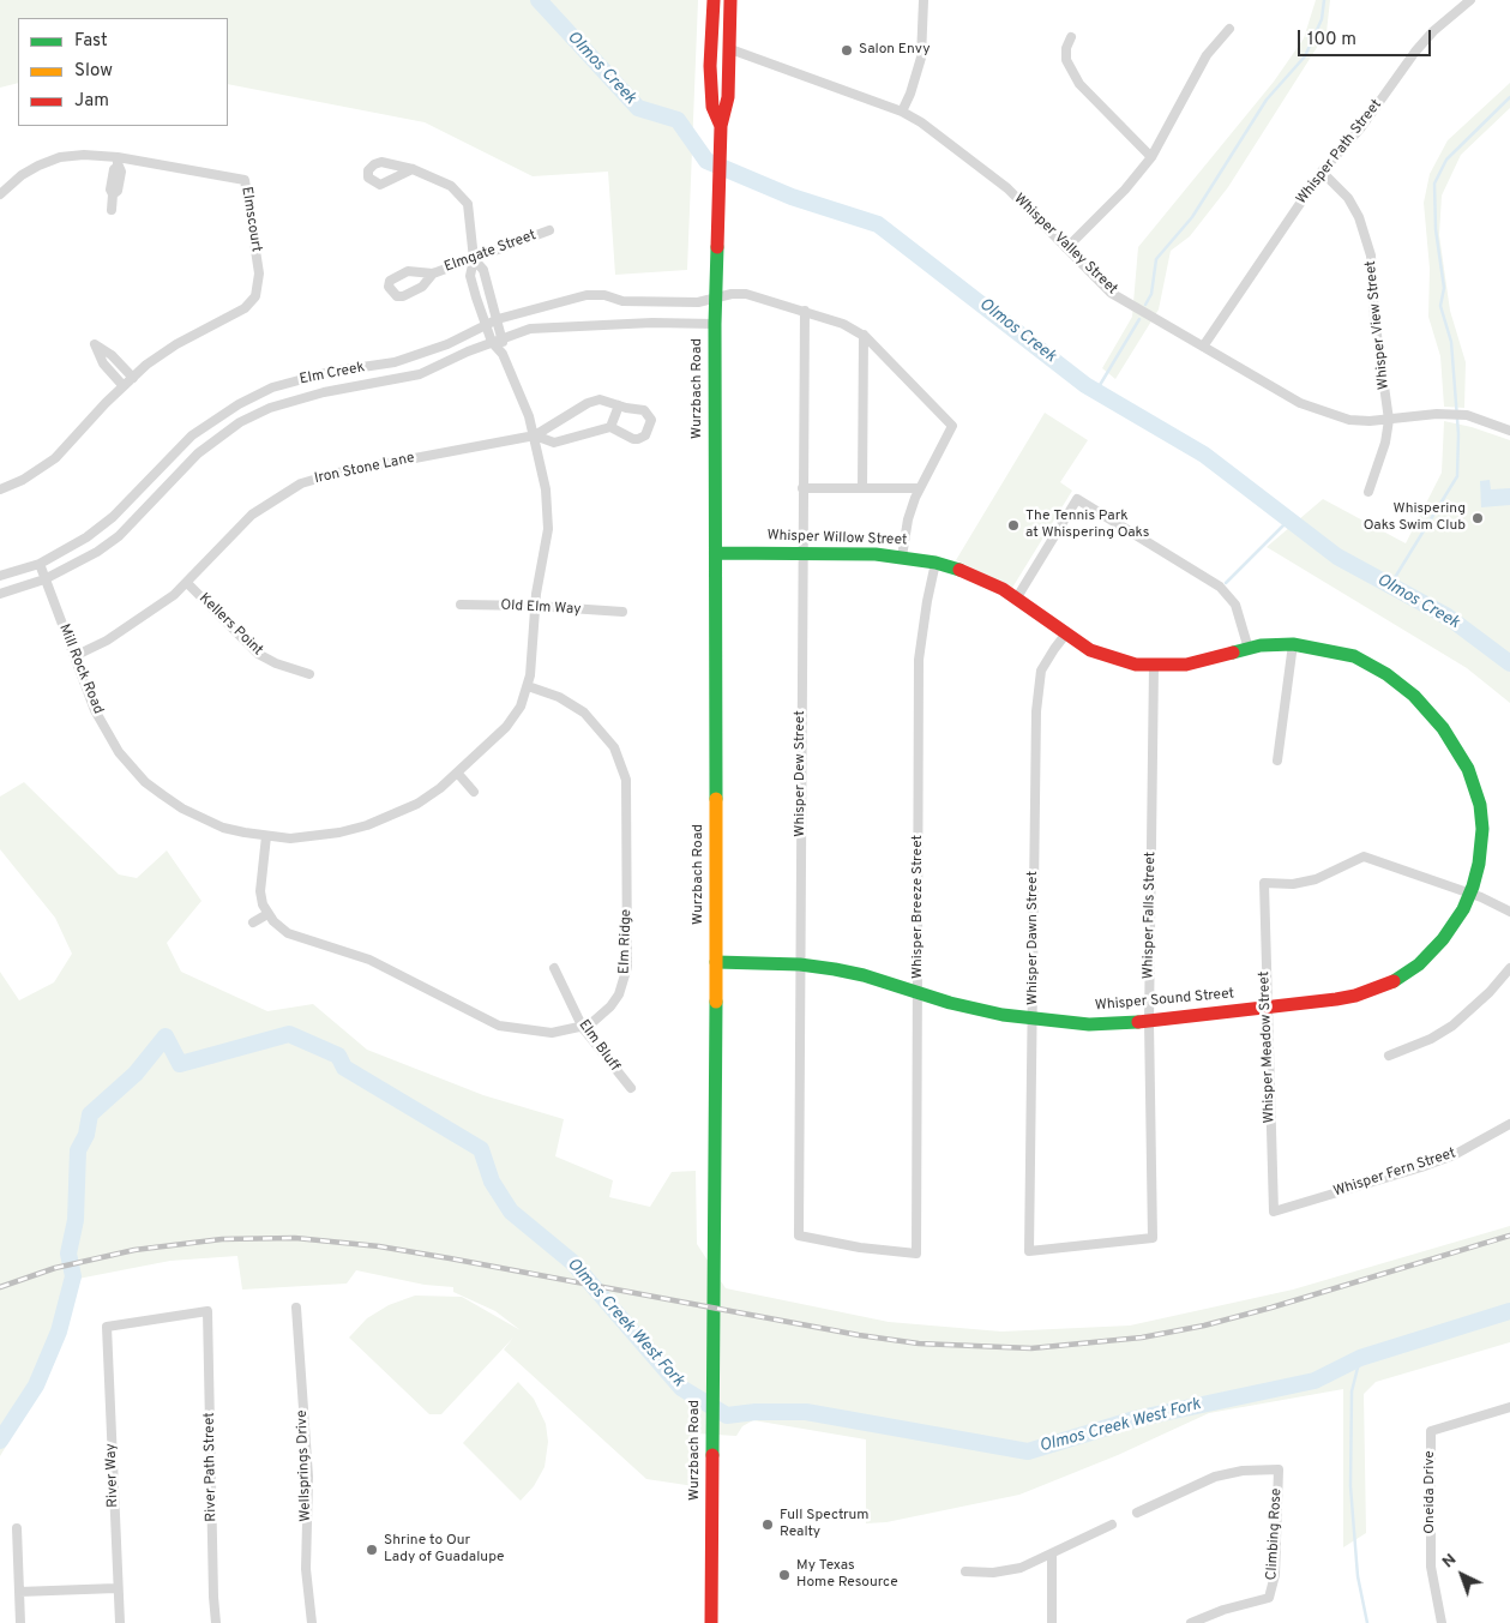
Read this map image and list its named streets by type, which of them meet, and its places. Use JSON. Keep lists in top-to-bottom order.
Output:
{
  "streets": {
    "main road": ["Wurzbach Road", "Whisper Willow Street", "Whisper Sound Street"],
    "street": [
      "Whisper Path Street",
      "Elmscourt",
      "Whisper Valley Street",
      "Elmgate Street",
      "Whisper View Street",
      "Elm Creek",
      "Iron Stone Lane",
      "Old Elm Way",
      "Kellers Point",
      "Mill Rock Road",
      "Whisper Dew Street",
      "Whisper Breeze Street",
      "Whisper Falls Street",
      "Whisper Dawn Street",
      "Elm Ridge",
      "Elm Bluff",
      "Whisper Meadow Street",
      "Whisper Fern Street",
      "Wellsprings Drive",
      "River Path Street",
      "River Way",
      "Oneida Drive",
      "Climbing Rose"
    ]
  },
  "crossings": [
    ["Whisper Path Street", "Whisper Valley Street"],
    ["Whisper Path Street", "Whisper View Street"],
    ["Whisper Valley Street", "Whisper View Street"],
    ["Whisper Valley Street", "Wurzbach Road"],
    ["Elmgate Street", "Mill Rock Road"],
    ["Elm Creek", "Wurzbach Road"],
    ["Elm Creek", "Mill Rock Road"],
    ["Elm Creek", "Whisper Dew Street"],
    ["Wurzbach Road", "Whisper Willow Street"],
    ["Wurzbach Road", "Whisper Sound Street"],
    ["Iron Stone Lane", "Kellers Point"],
    ["Iron Stone Lane", "Mill Rock Road"],
    ["Whisper Willow Street", "Whisper Dew Street"],
    ["Whisper Willow Street", "Whisper Breeze Street"],
    ["Whisper Willow Street", "Whisper Falls Street"],
    ["Whisper Willow Street", "Whisper Dawn Street"],
    ["Whisper Willow Street", "Whisper Sound Street"],
    ["Whisper Willow Street", "Whisper Meadow Street"],
    ["Old Elm Way", "Mill Rock Road"],
    ["Mill Rock Road", "Elm Ridge"],
    ["Whisper Dew Street", "Whisper Breeze Street"],
    ["Whisper Dew Street", "Whisper Sound Street"],
    ["Whisper Breeze Street", "Whisper Sound Street"],
    ["Whisper Falls Street", "Whisper Dawn Street"],
    ["Whisper Falls Street", "Whisper Sound Street"],
    ["Whisper Dawn Street", "Whisper Sound Street"],
    ["Elm Ridge", "Elm Bluff"],
    ["Whisper Sound Street", "Whisper Meadow Street"],
    ["Whisper Meadow Street", "Whisper Fern Street"],
    ["River Path Street", "River Way"]
  ],
  "water": ["Olmos Creek", "Olmos Creek West Fork"],
  "places": [
    "Salon Envy",
    "Whispering Oaks Swim Club",
    "The Tennis Park at Whispering Oaks",
    "Full Spectrum Realty",
    "Shrine to Our Lady of Guadalupe",
    "My Texas Home Resource"
  ],
  "legend": ["Fast", "Slow", "Jam"],
  "scale_bar": "100 m",
  "north": "top left"
}
